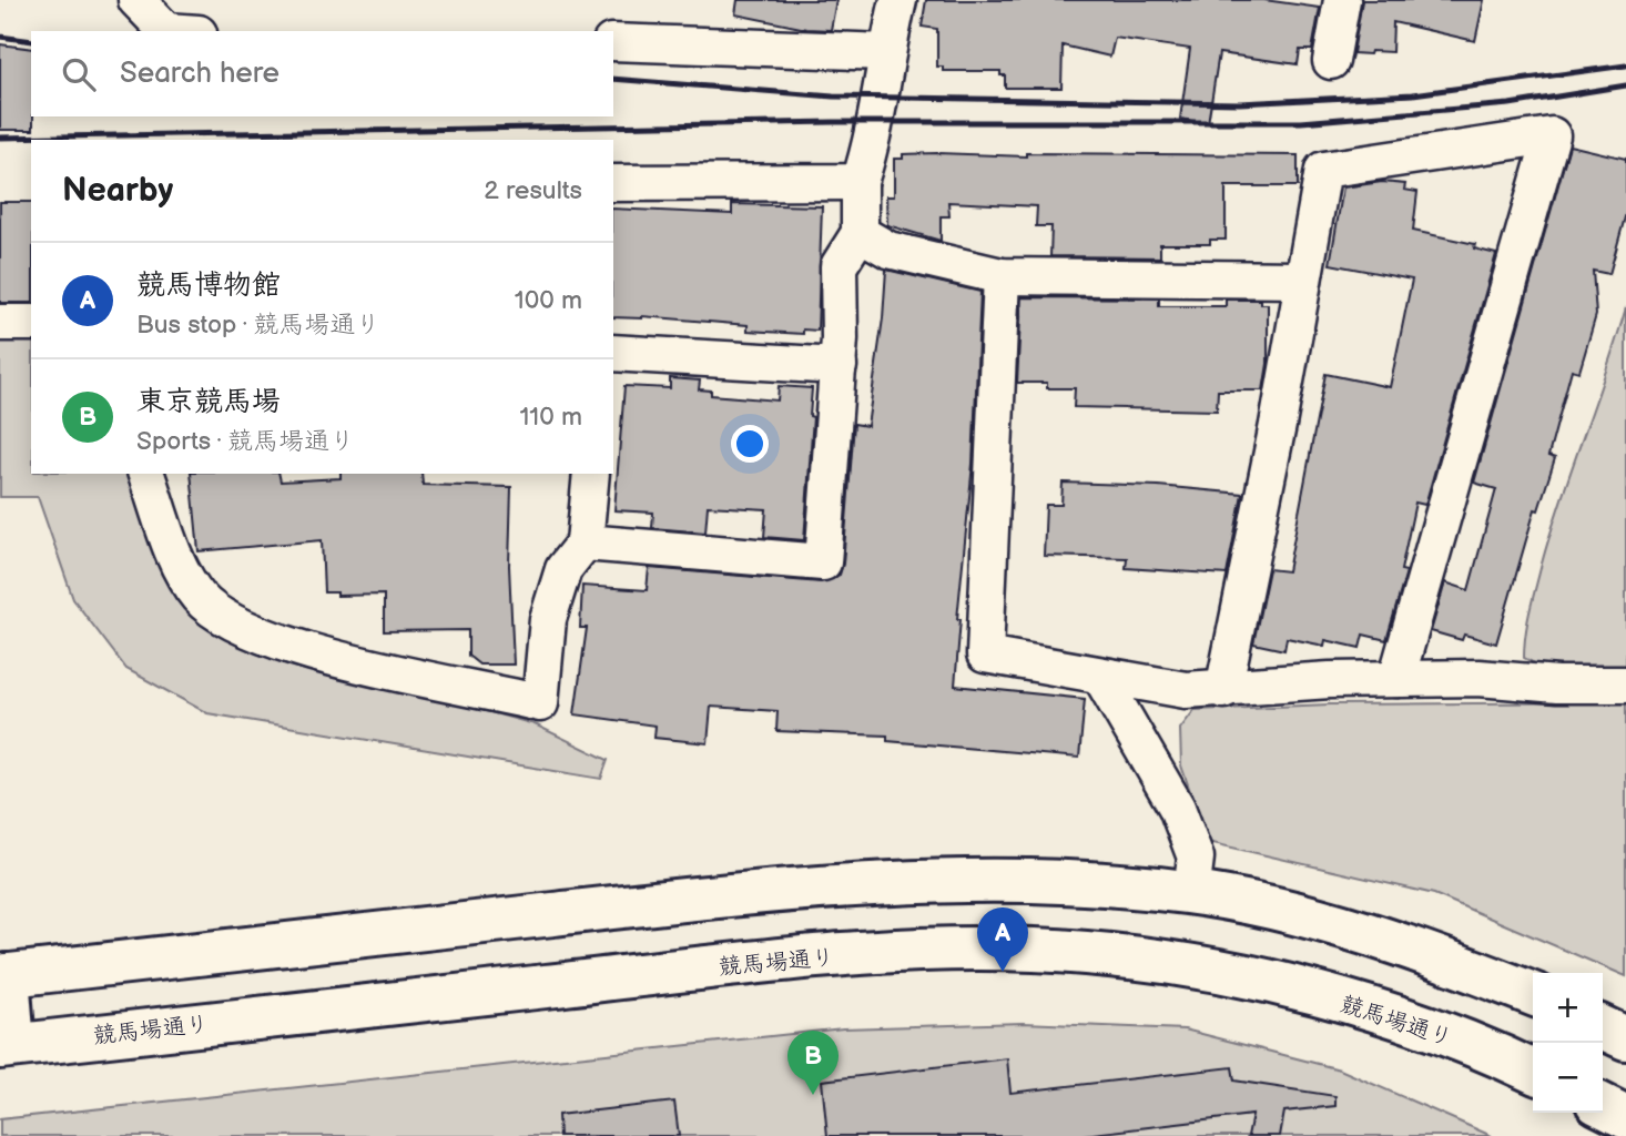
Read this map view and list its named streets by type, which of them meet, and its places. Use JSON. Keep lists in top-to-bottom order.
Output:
{
  "streets": {
    "street": ["競馬場通り"]
  },
  "page": {
    "search": "Search here",
    "heading": ["Nearby", "2 results"],
    "list": [
      {
        "mark": "A",
        "name": "競馬博物館",
        "note": "Bus stop · 競馬場通り",
        "value": "100 m"
      },
      {
        "mark": "B",
        "name": "東京競馬場",
        "note": "Sports · 競馬場通り",
        "value": "110 m"
      }
    ],
    "pins": ["A", "B"],
    "map_buttons": ["+", "−"]
  }
}
